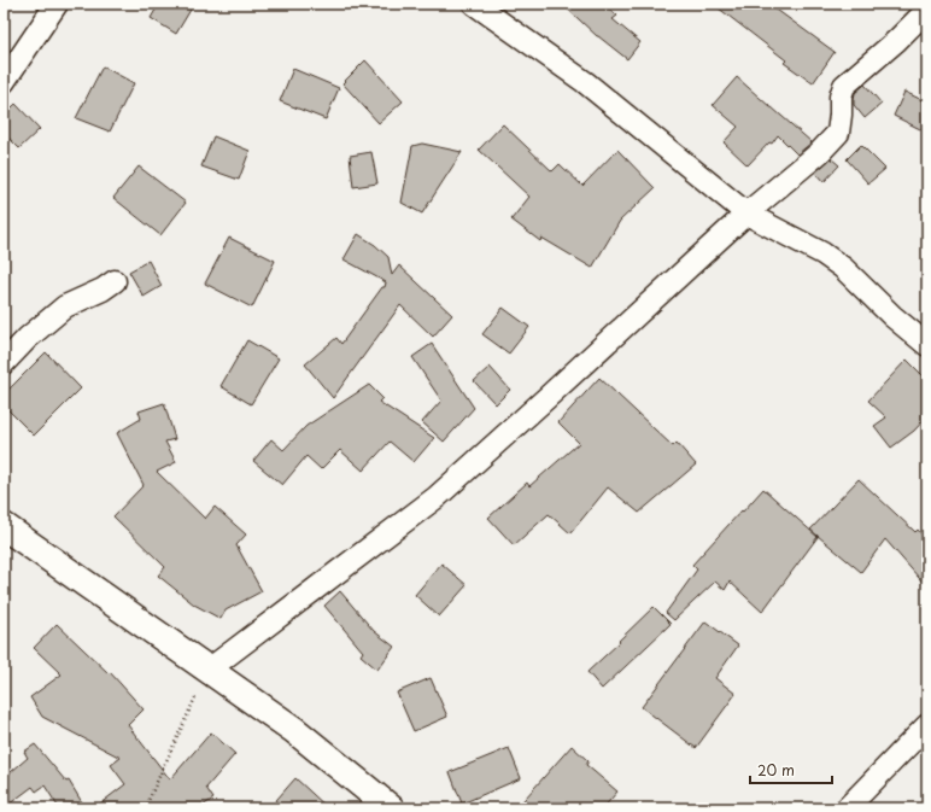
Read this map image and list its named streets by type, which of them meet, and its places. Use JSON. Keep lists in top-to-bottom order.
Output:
{
  "scale_bar": "20 m"
}
